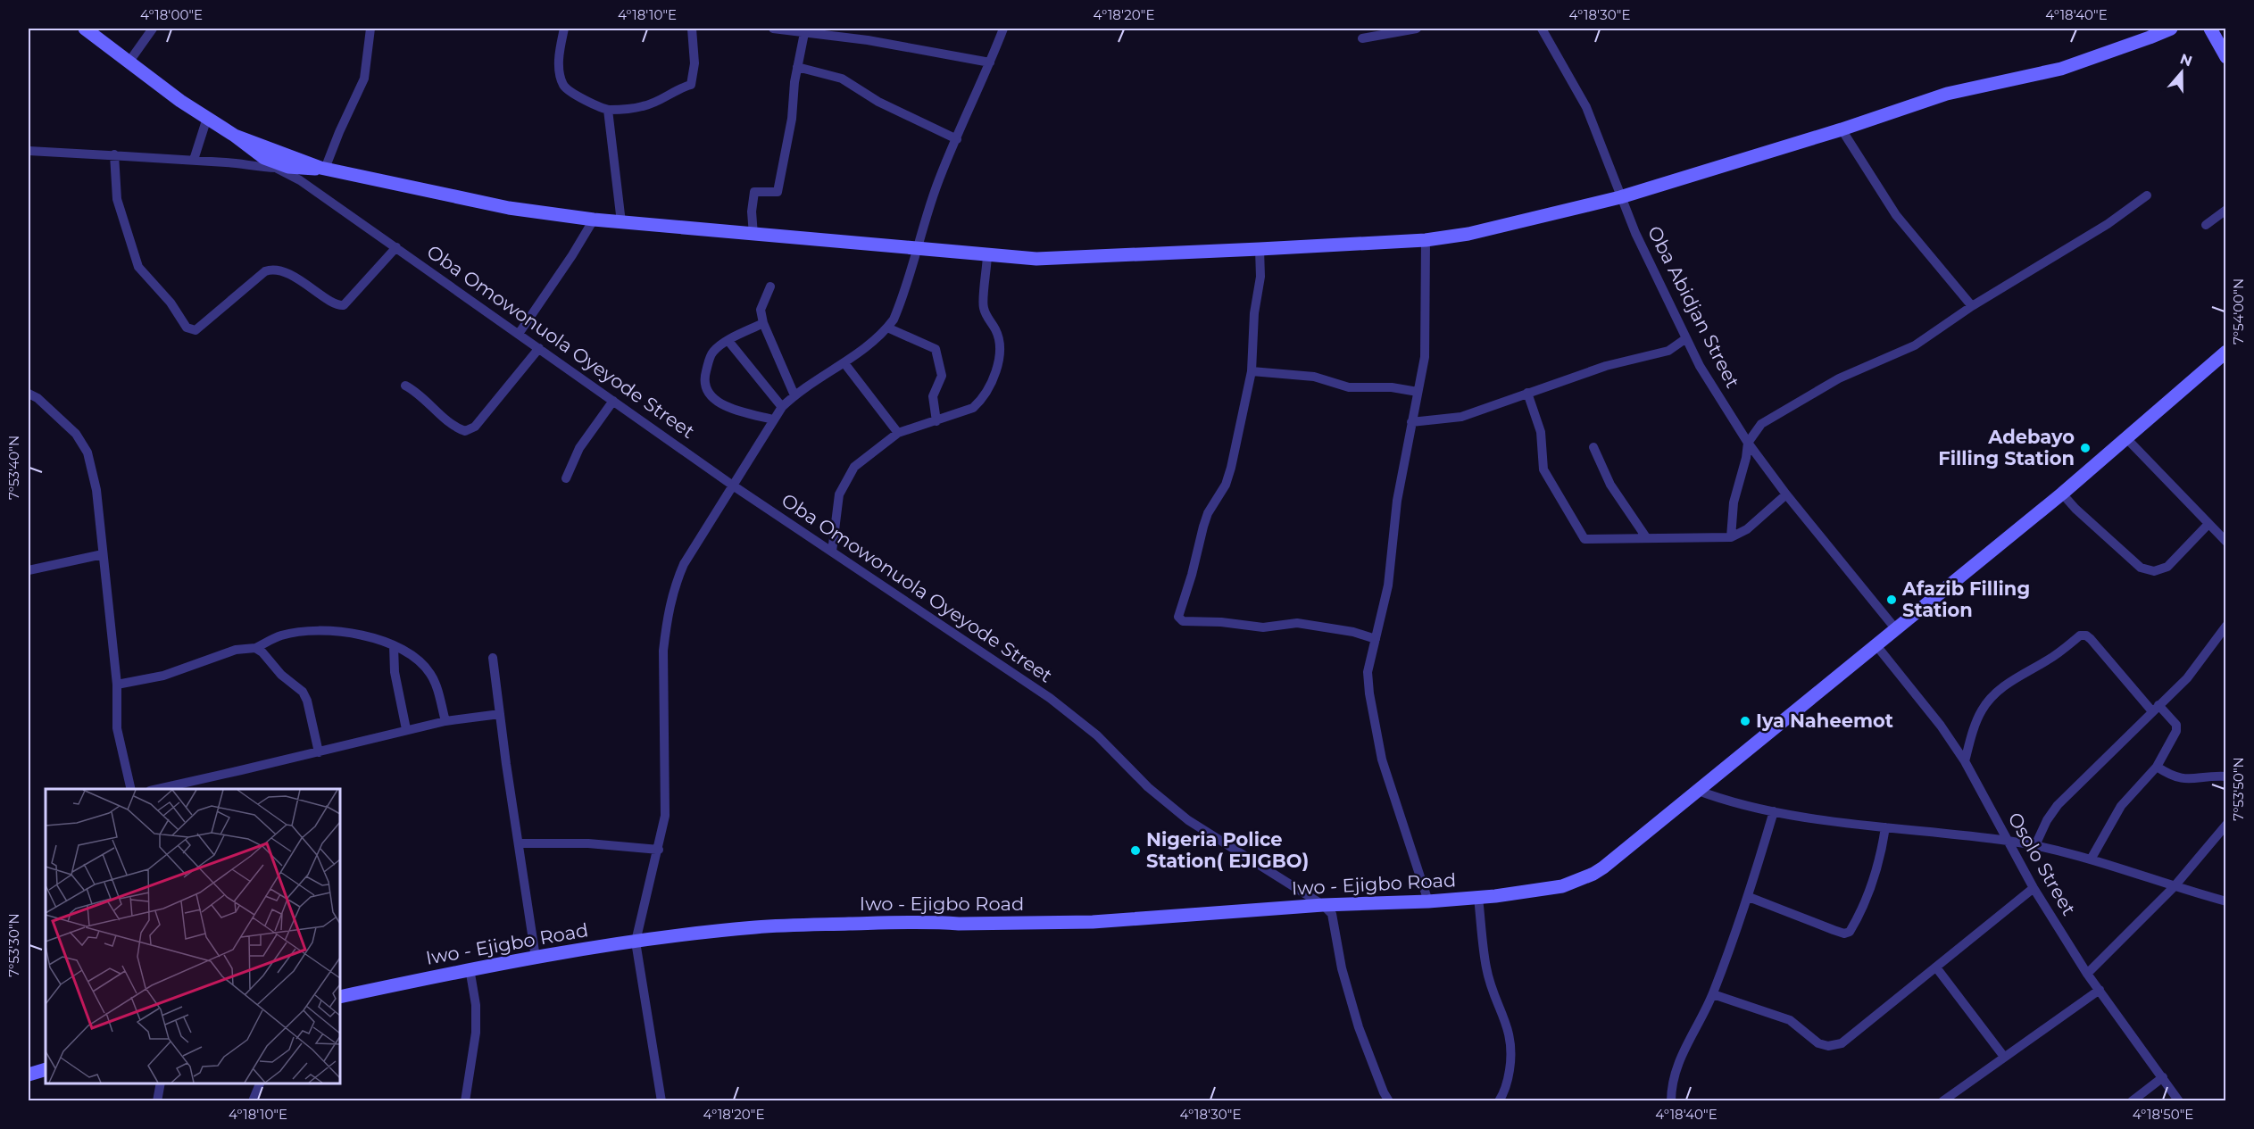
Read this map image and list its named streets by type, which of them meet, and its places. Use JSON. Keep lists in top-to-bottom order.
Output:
{
  "streets": {
    "main road": ["Iwo - Ejigbo Road"],
    "street": ["Oba Abidjan Street", "Oba Omowonuola Oyeyode Street", "Osolo Street"]
  },
  "crossings": [
    ["Oba Abidjan Street", "Iwo - Ejigbo Road"],
    ["Oba Omowonuola Oyeyode Street", "Iwo - Ejigbo Road"],
    ["Osolo Street", "Iwo - Ejigbo Road"]
  ],
  "places": [
    "Adebayo Filling Station",
    "Afazib Filling Station",
    "Iya Naheemot",
    "Nigeria Police Station( EJIGBO)"
  ],
  "north": "top",
  "coordinates": [
    "4°18'00\"E",
    "4°18'10\"E",
    "4°18'20\"E",
    "4°18'30\"E",
    "4°18'40\"E",
    "7°54'00\"N",
    "7°53'40\"N",
    "7°53'50\"N",
    "7°53'30\"N",
    "4°18'50\"E"
  ]
}
